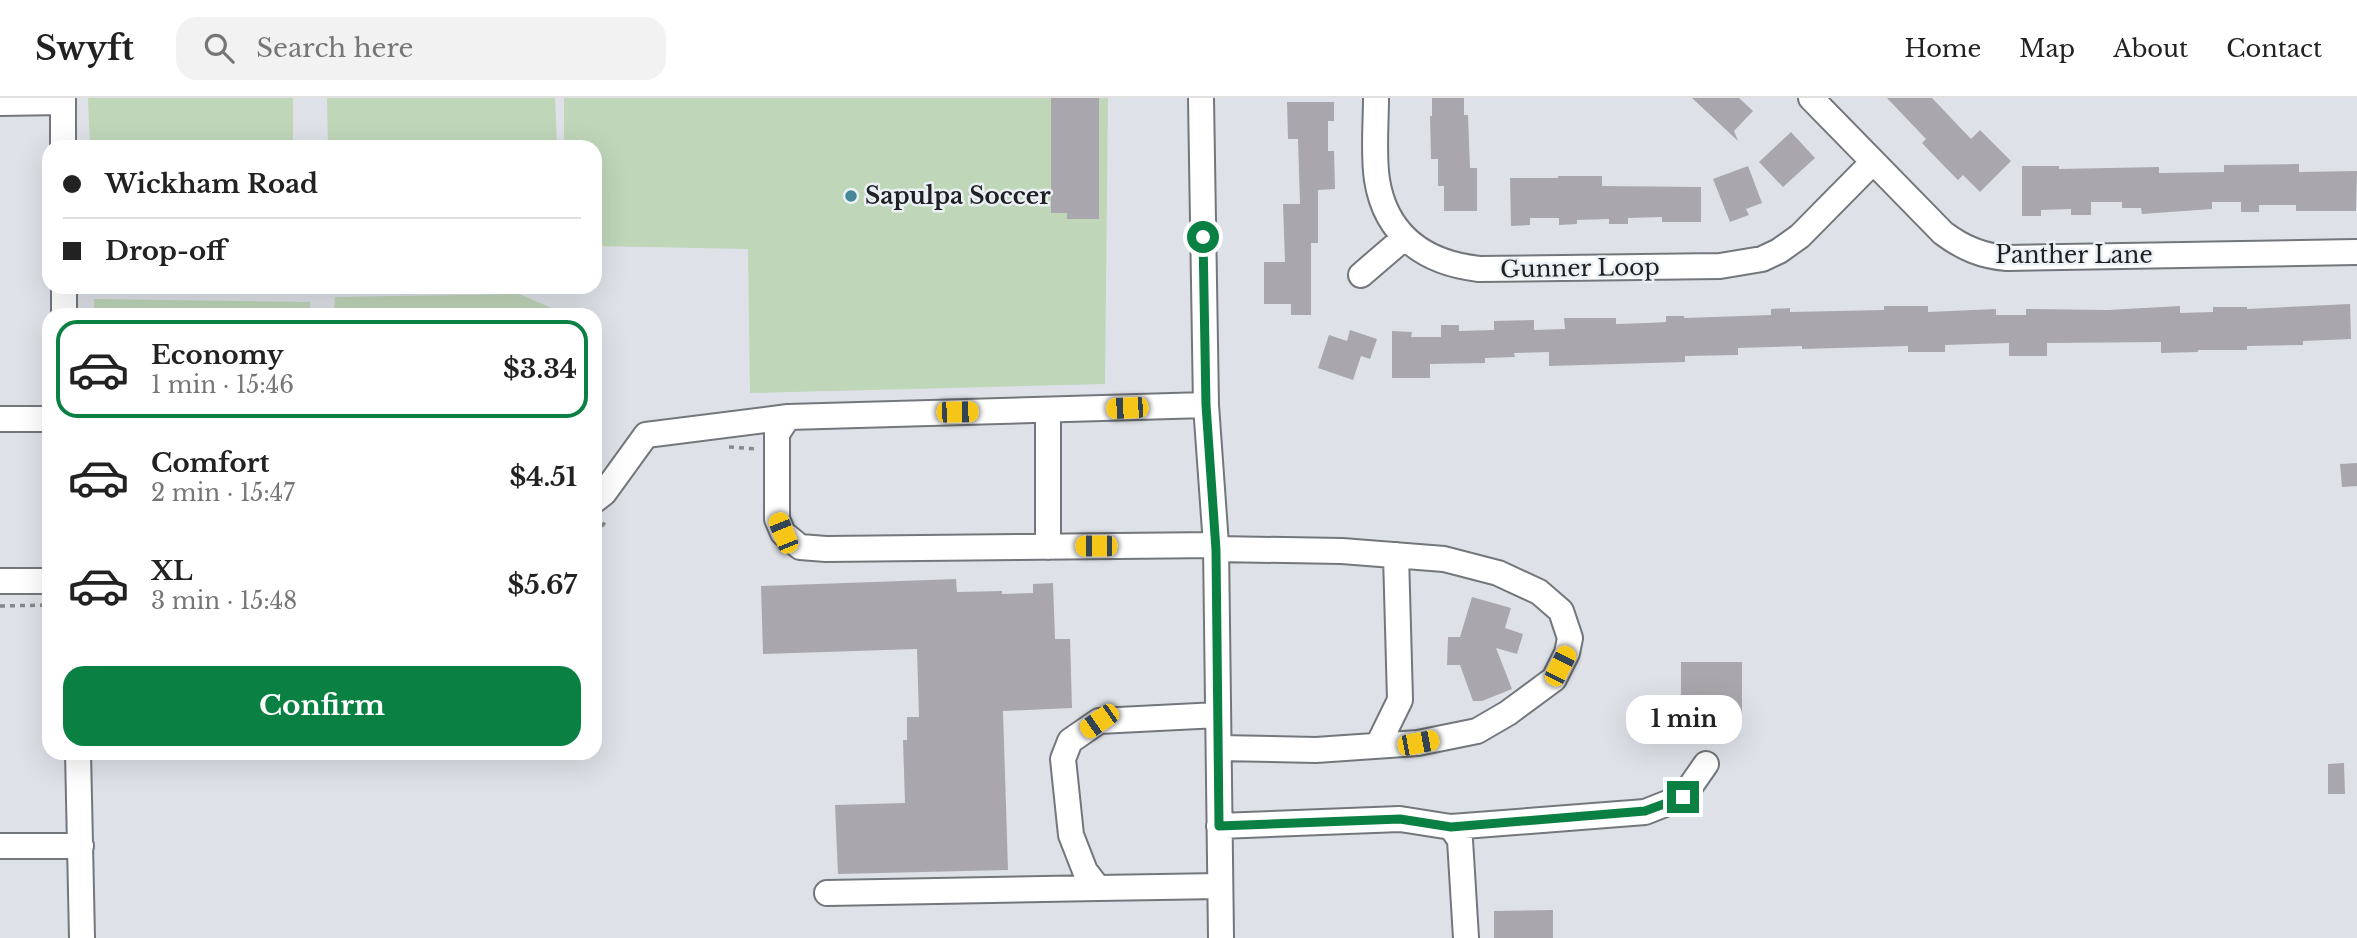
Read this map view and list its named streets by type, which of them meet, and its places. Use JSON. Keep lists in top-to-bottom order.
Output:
{
  "streets": {
    "street": ["Panther Lane", "Gunner Loop"]
  },
  "crossings": [
    ["Panther Lane", "Gunner Loop"]
  ],
  "places": ["Sapulpa Soccer"],
  "page": {
    "header": "Swyft",
    "search": "Search here",
    "nav": [
      "Home",
      "Map",
      "About",
      "Contact"
    ],
    "banner": ["Wickham Road", "Drop-off"],
    "list": [
      {
        "name": "Economy",
        "note": "1 min · 15:46",
        "value": "$3.34"
      },
      {
        "name": "Comfort",
        "note": "2 min · 15:47",
        "value": "$4.51"
      },
      {
        "name": "XL",
        "note": "3 min · 15:48",
        "value": "$5.67"
      }
    ],
    "buttons": "Confirm",
    "bubble": "1 min"
  }
}
